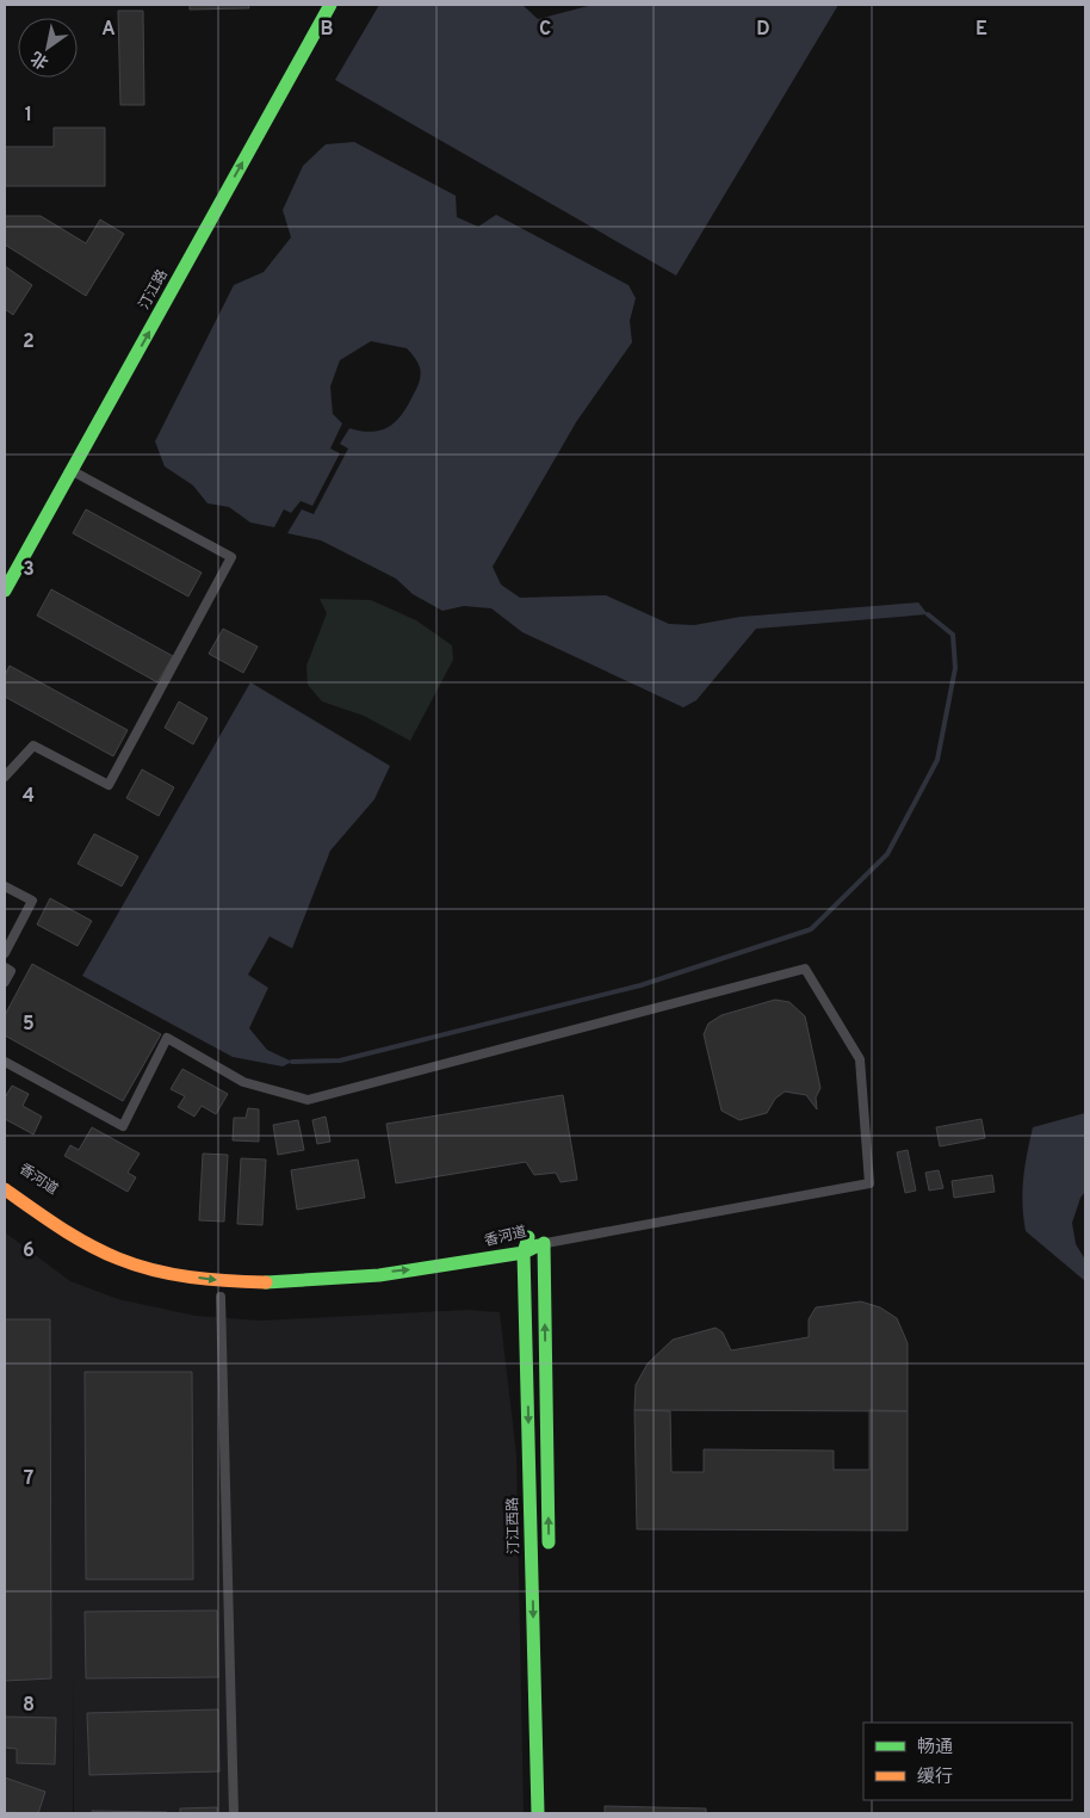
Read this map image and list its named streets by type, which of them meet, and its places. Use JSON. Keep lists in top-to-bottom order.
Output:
{
  "streets": {
    "street": ["汀江路", "香河道", "汀江西路"]
  },
  "crossings": [
    ["香河道", "汀江西路"]
  ],
  "legend": ["畅通", "缓行"],
  "north": "bottom left",
  "grid": {
    "columns": [
      "A",
      "B",
      "C",
      "D",
      "E"
    ],
    "rows": [
      "1",
      "2",
      "3",
      "4",
      "5",
      "6",
      "7",
      "8"
    ]
  }
}
